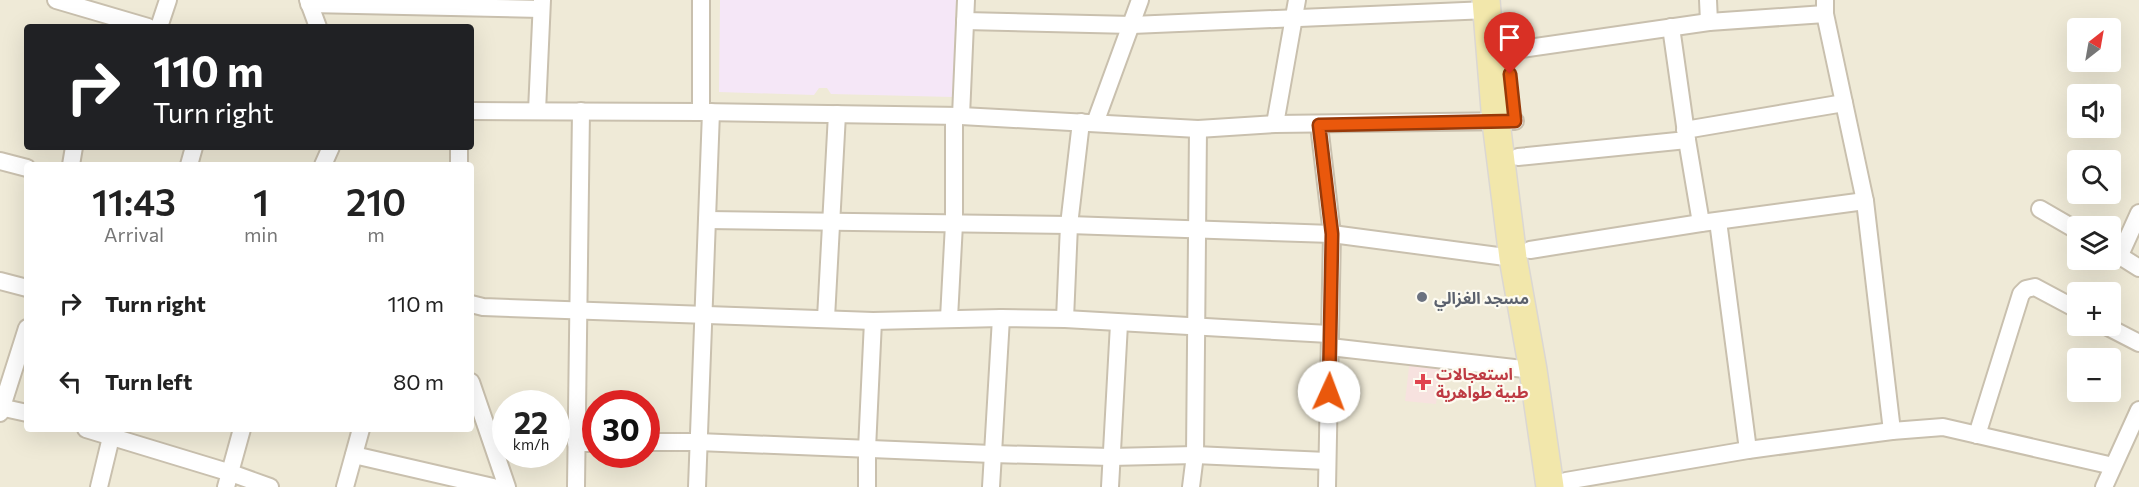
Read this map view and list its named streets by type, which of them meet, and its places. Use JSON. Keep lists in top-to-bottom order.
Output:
{
  "places": {
    "other": ["مسجد الغزالي"],
    "health": ["استعجالات طبية طواهرية"]
  },
  "north": "top right",
  "page": {
    "map_buttons": ["+", "−"],
    "turn": ["110 m", "Turn right"],
    "eta": [
      "11:43",
      "Arrival",
      "1",
      "min",
      "210",
      "m"
    ],
    "list": [
      {
        "name": "Turn right",
        "value": "110 m"
      },
      {
        "name": "Turn left",
        "value": "80 m"
      }
    ],
    "speed": "22 km/h",
    "limit": "30"
  }
}
